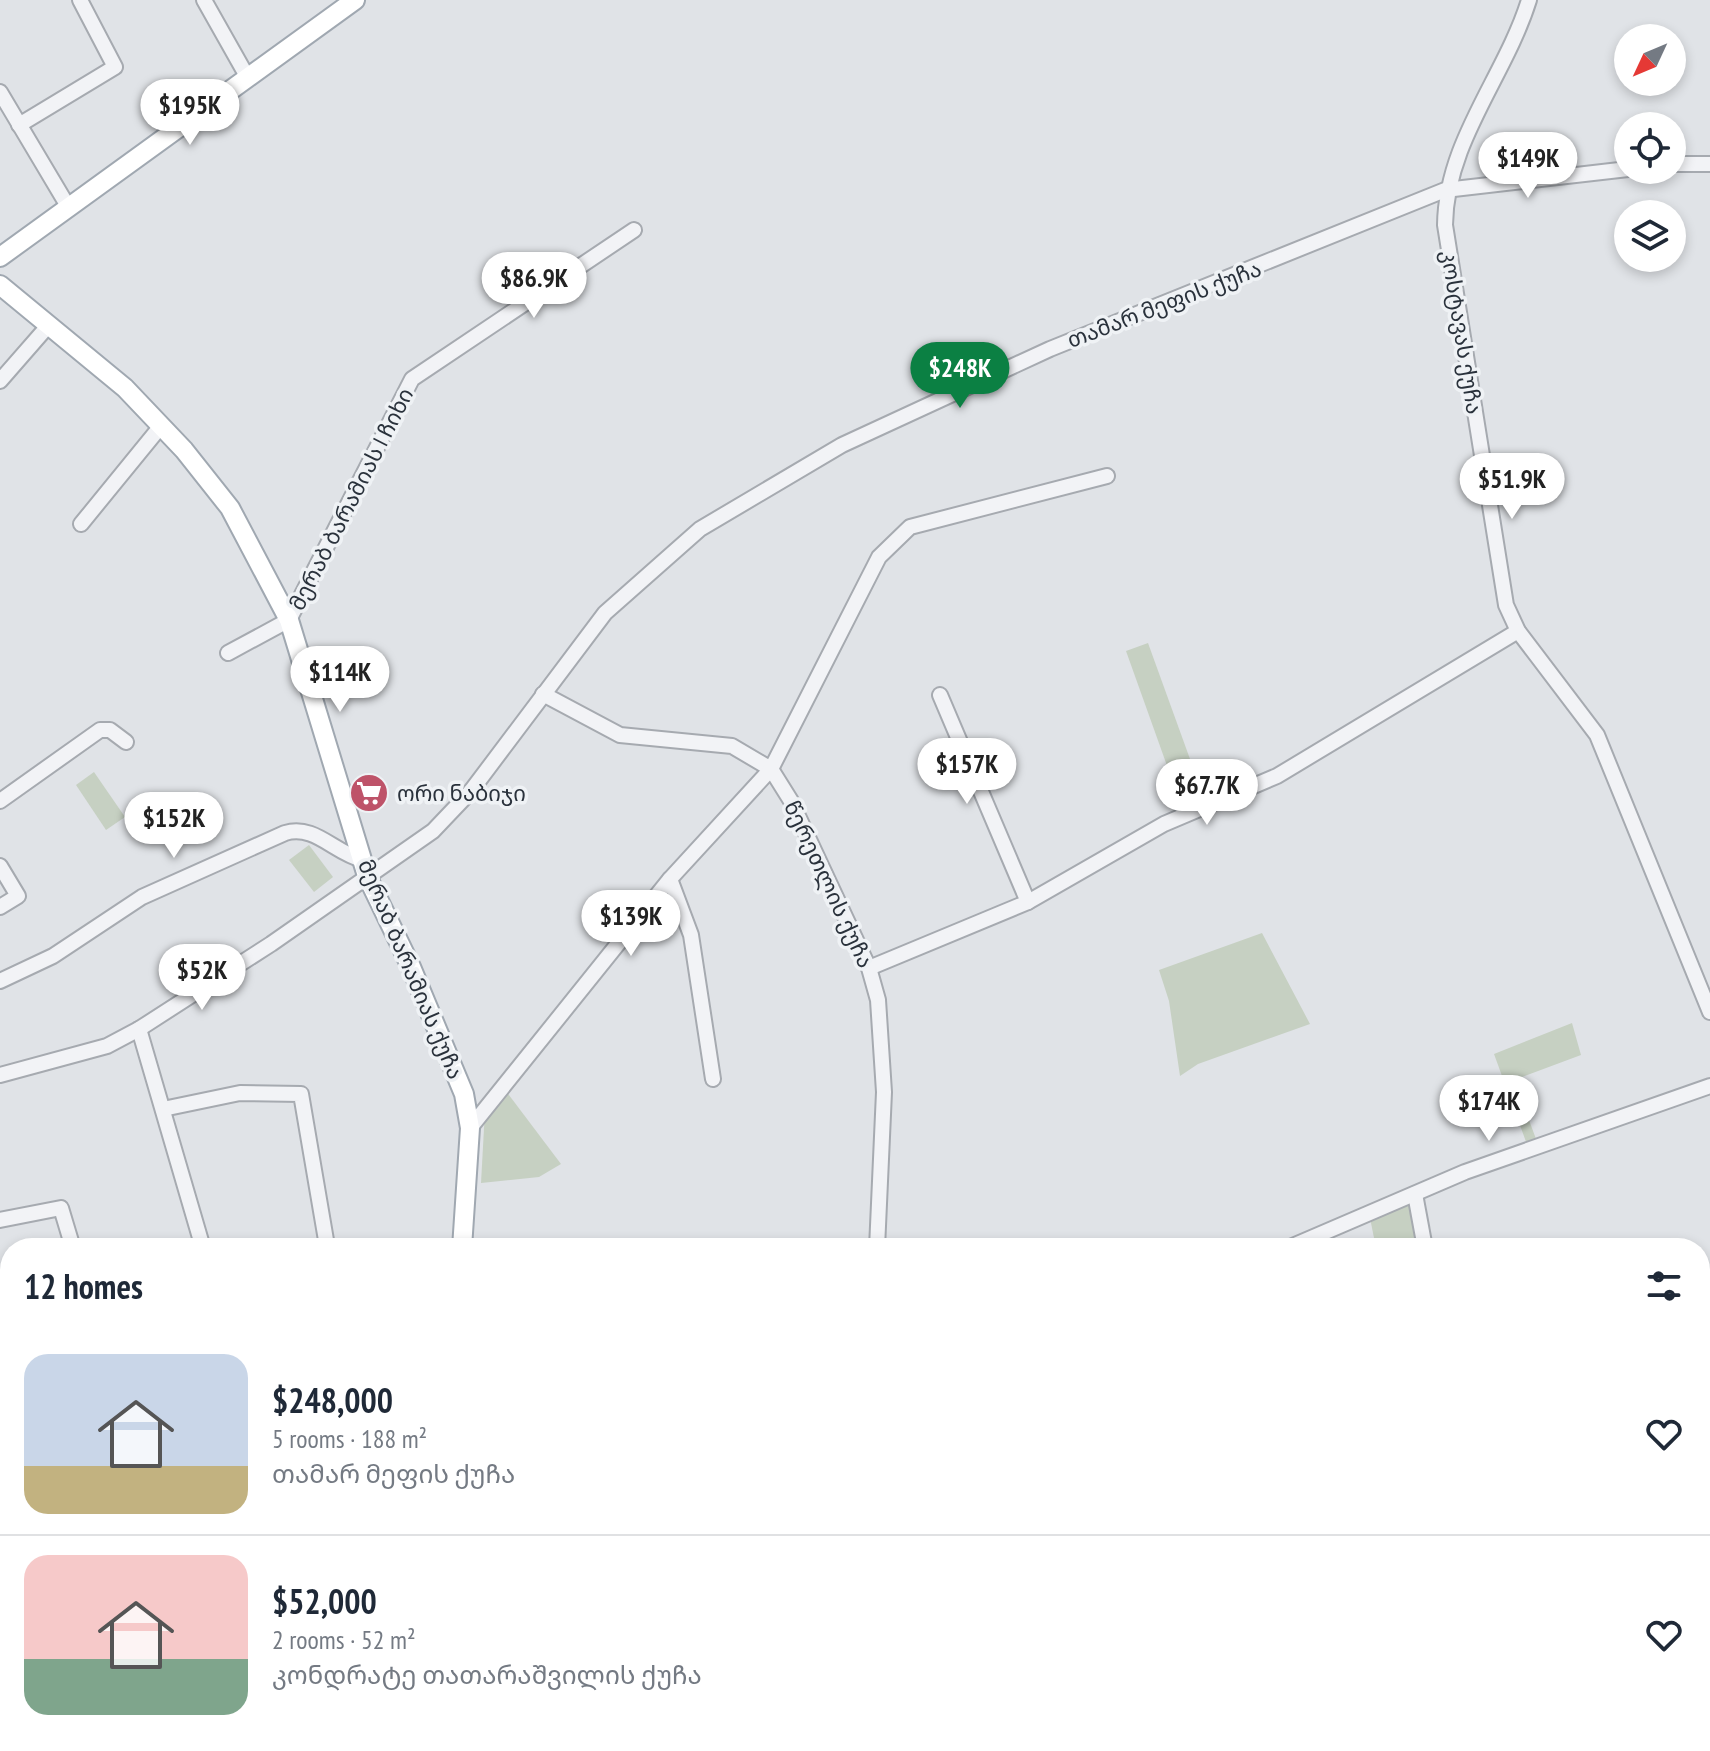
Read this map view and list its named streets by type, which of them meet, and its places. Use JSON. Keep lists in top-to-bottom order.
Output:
{
  "streets": {
    "main road": ["მერაბ ბარამიას ქუჩა"],
    "street": [
      "თამარ მეფის ქუჩა",
      "კოსტავას ქუჩა",
      "მერაბ ბარამიას I ჩიხი",
      "წერეთლის ქუჩა"
    ]
  },
  "crossings": [
    ["თამარ მეფის ქუჩა", "კოსტავას ქუჩა"],
    ["თამარ მეფის ქუჩა", "წერეთლის ქუჩა"],
    ["თამარ მეფის ქუჩა", "მერაბ ბარამიას ქუჩა"],
    ["მერაბ ბარამიას I ჩიხი", "მერაბ ბარამიას ქუჩა"]
  ],
  "places": {
    "supermarket": ["ორი ნაბიჯი"]
  },
  "north": "bottom left",
  "page": {
    "price": [
      "$195K",
      "$149K",
      "$86.9K",
      "$248K",
      "$51.9K",
      "$114K",
      "$157K",
      "$67.7K",
      "$152K",
      "$139K",
      "$52K",
      "$174K"
    ],
    "heading": "12 homes",
    "list": [
      {
        "name": "$248,000",
        "note": "5 rooms · 188 m² · თამარ მეფის ქუჩა"
      },
      {
        "name": "$52,000",
        "note": "2 rooms · 52 m² · კონდრატე თათარაშვილის ქუჩა"
      }
    ]
  }
}
